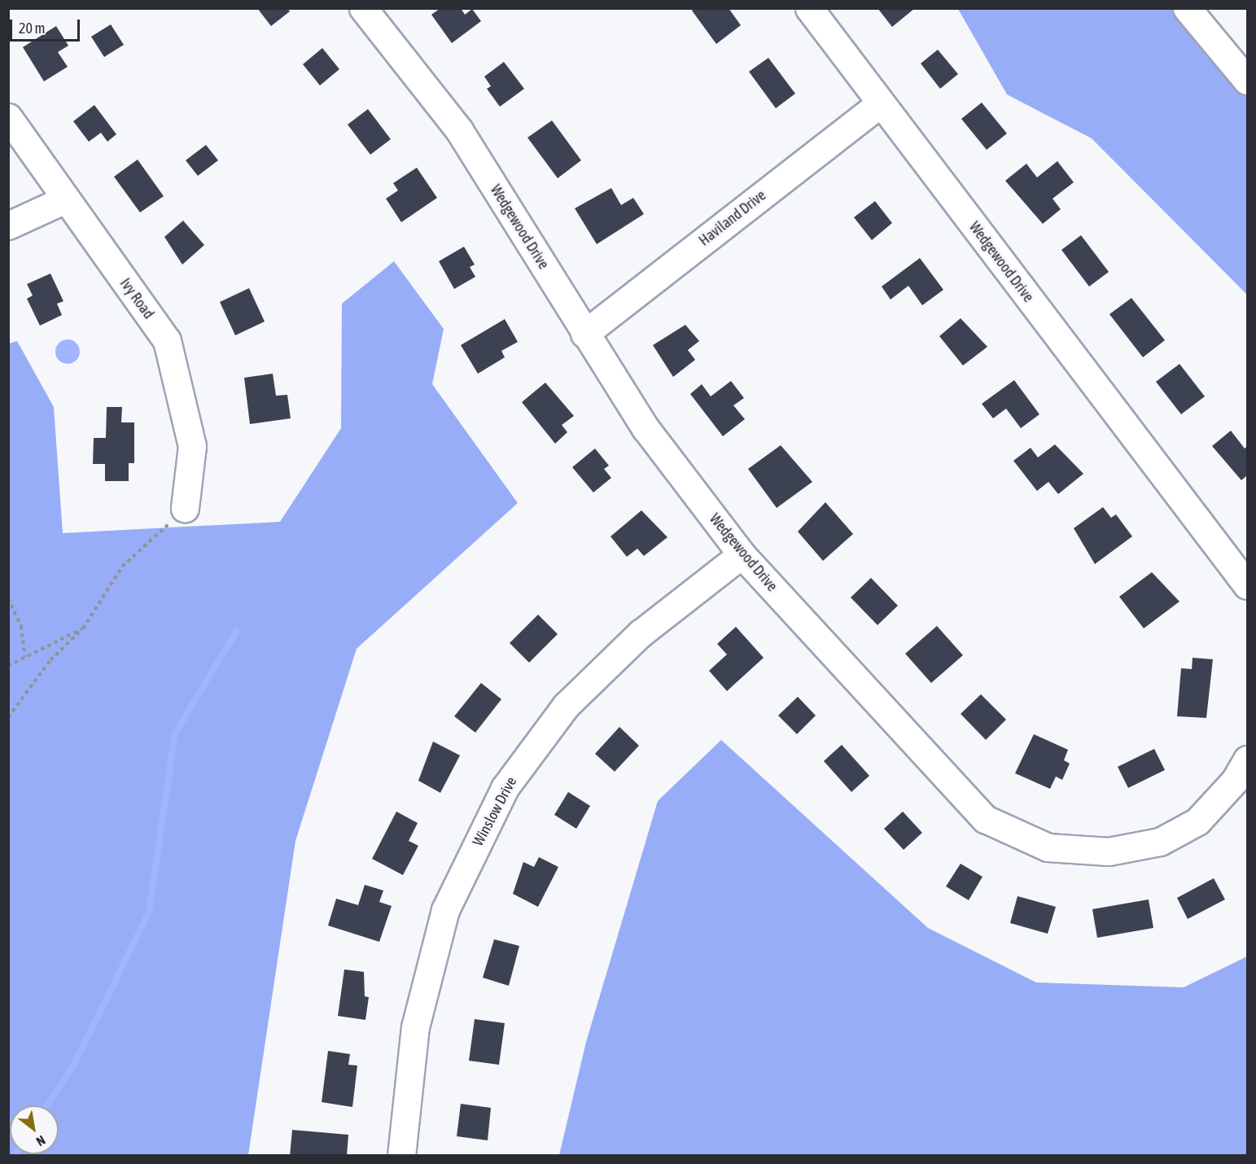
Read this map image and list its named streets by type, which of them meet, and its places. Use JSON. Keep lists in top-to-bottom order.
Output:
{
  "streets": {
    "street": [
      "Haviland Drive",
      "Wedgewood Drive",
      "Ivy Road",
      "Winslow Drive"
    ]
  },
  "crossings": [
    ["Haviland Drive", "Wedgewood Drive"],
    ["Wedgewood Drive", "Winslow Drive"]
  ],
  "scale_bar": "20 m",
  "north": "bottom right"
}
